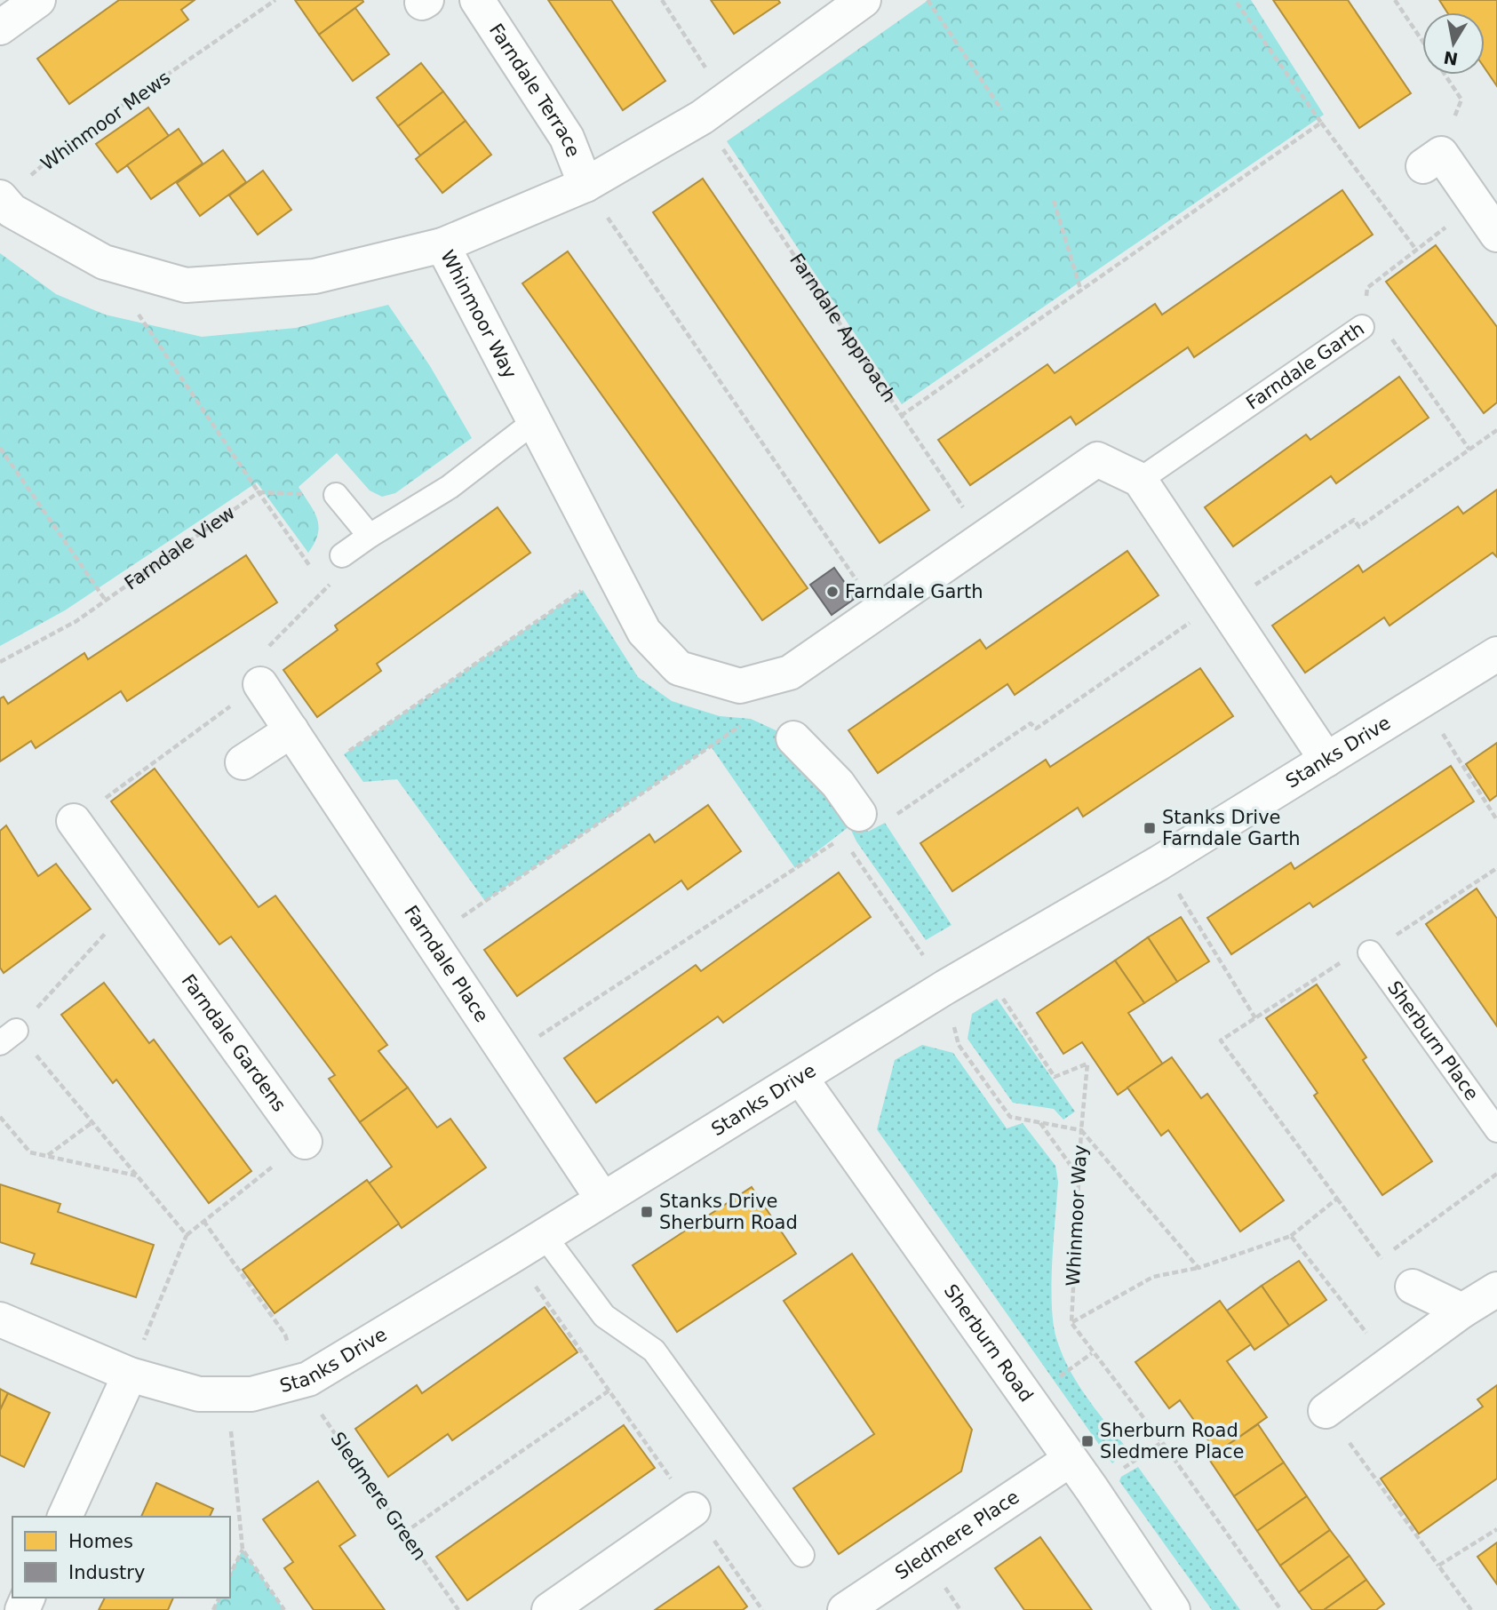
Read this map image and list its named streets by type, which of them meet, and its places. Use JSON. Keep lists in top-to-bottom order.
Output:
{
  "streets": {
    "street": [
      "Farndale Terrace",
      "Whinmoor Way",
      "Stanks Drive",
      "Farndale Place",
      "Farndale Gardens",
      "Sherburn Road",
      "Sledmere Place"
    ],
    "lane": ["Farndale Garth", "Sherburn Place"],
    "path": [
      "Whinmoor Mews",
      "Farndale Approach",
      "Farndale View",
      "Sledmere Green"
    ]
  },
  "crossings": [
    ["Whinmoor Mews", "Whinmoor Way"],
    ["Whinmoor Way", "Stanks Drive"],
    ["Stanks Drive", "Farndale Place"],
    ["Stanks Drive", "Sherburn Road"],
    ["Stanks Drive", "Sledmere Green"],
    ["Sherburn Road", "Sledmere Place"]
  ],
  "places": {
    "other": ["Farndale Garth"],
    "transit": ["Stanks Drive Farndale Garth", "Stanks Drive Sherburn Road", "Sherburn Road Sledmere Place"]
  },
  "legend": ["Homes", "Industry"],
  "north": "bottom"
}
